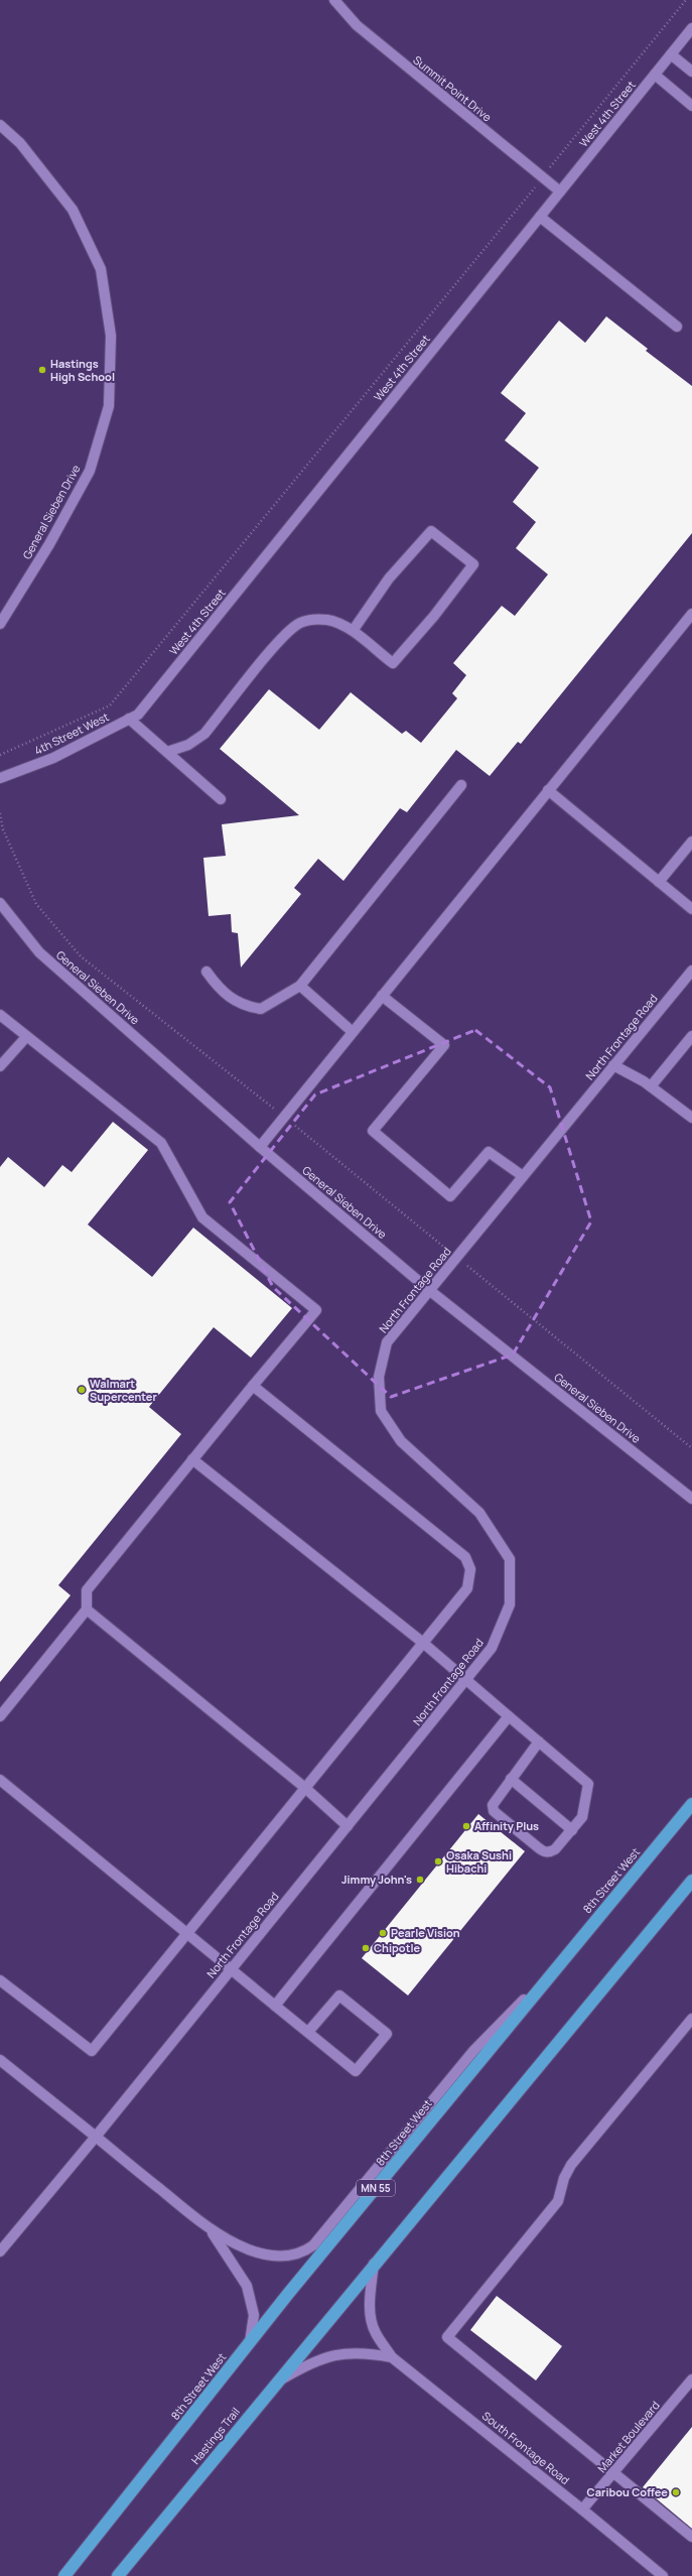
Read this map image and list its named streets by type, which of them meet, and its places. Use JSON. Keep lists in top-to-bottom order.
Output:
{
  "streets": {
    "highway": ["8th Street West", "MN 55", "Hastings Trail"],
    "street": [
      "Summit Point Drive",
      "West 4th Street",
      "General Sieben Drive",
      "4th Street West",
      "North Frontage Road",
      "Market Boulevard",
      "South Frontage Road"
    ]
  },
  "crossings": [
    ["Summit Point Drive", "West 4th Street"],
    ["West 4th Street", "4th Street West"],
    ["General Sieben Drive", "North Frontage Road"],
    ["Hastings Trail", "South Frontage Road"],
    ["Market Boulevard", "South Frontage Road"]
  ],
  "places": [
    "Hastings High School",
    "Walmart Supercenter",
    "Affinity Plus",
    "Osaka Sushi Hibachi",
    "Jimmy John's",
    "Pearle Vision",
    "Chipotle",
    "Caribou Coffee"
  ]
}
